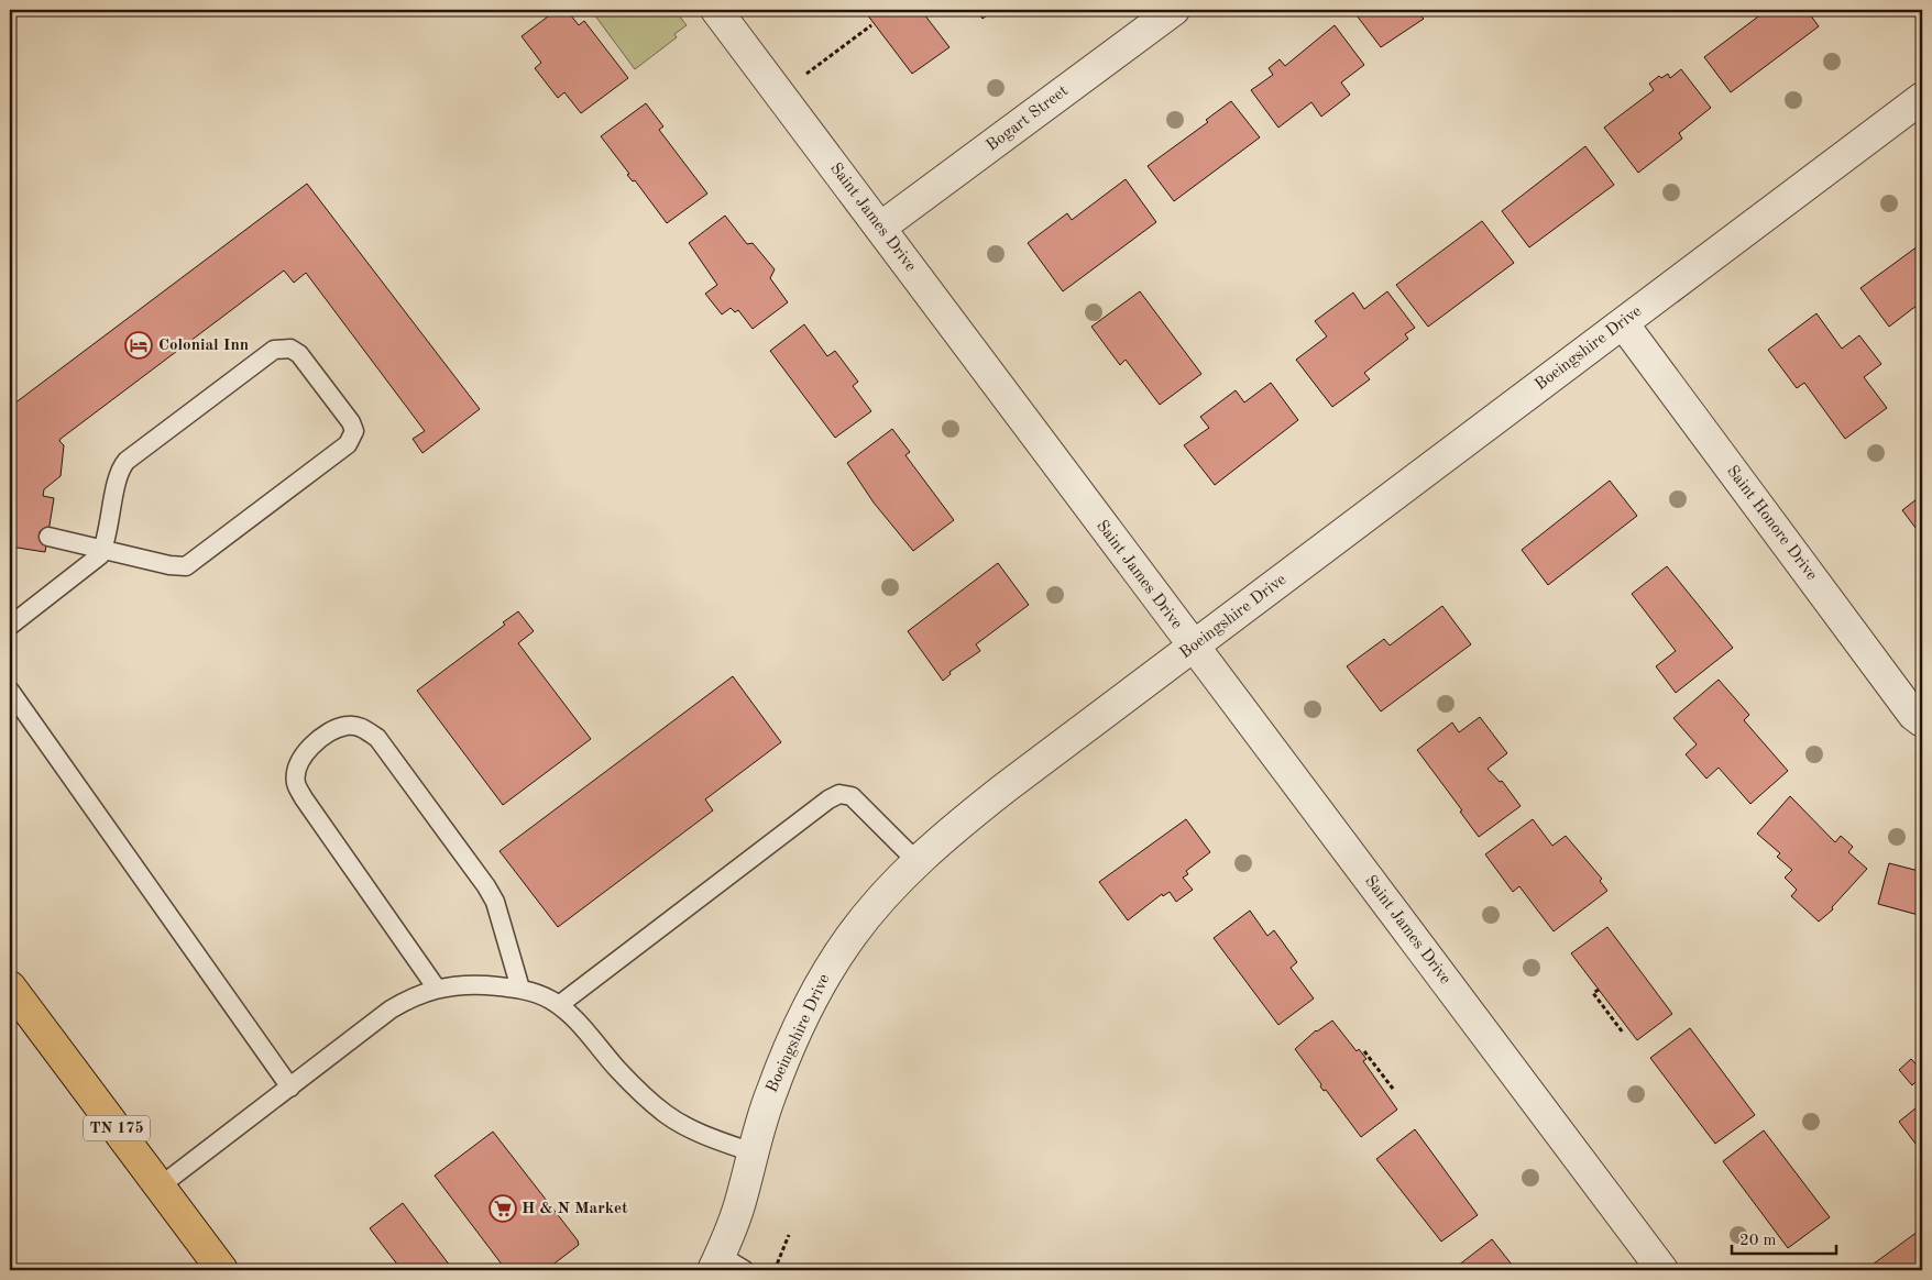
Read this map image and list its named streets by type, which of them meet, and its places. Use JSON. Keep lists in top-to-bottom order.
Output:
{
  "streets": {
    "main road": ["TN 175"],
    "street": [
      "Bogart Street",
      "Saint James Drive",
      "Boeingshire Drive",
      "Saint Honore Drive"
    ]
  },
  "crossings": [
    ["Bogart Street", "Saint James Drive"],
    ["Saint James Drive", "Boeingshire Drive"],
    ["Boeingshire Drive", "Saint Honore Drive"]
  ],
  "places": {
    "hotel": ["Colonial Inn"],
    "supermarket": ["H & N Market"]
  },
  "scale_bar": "20 m"
}
